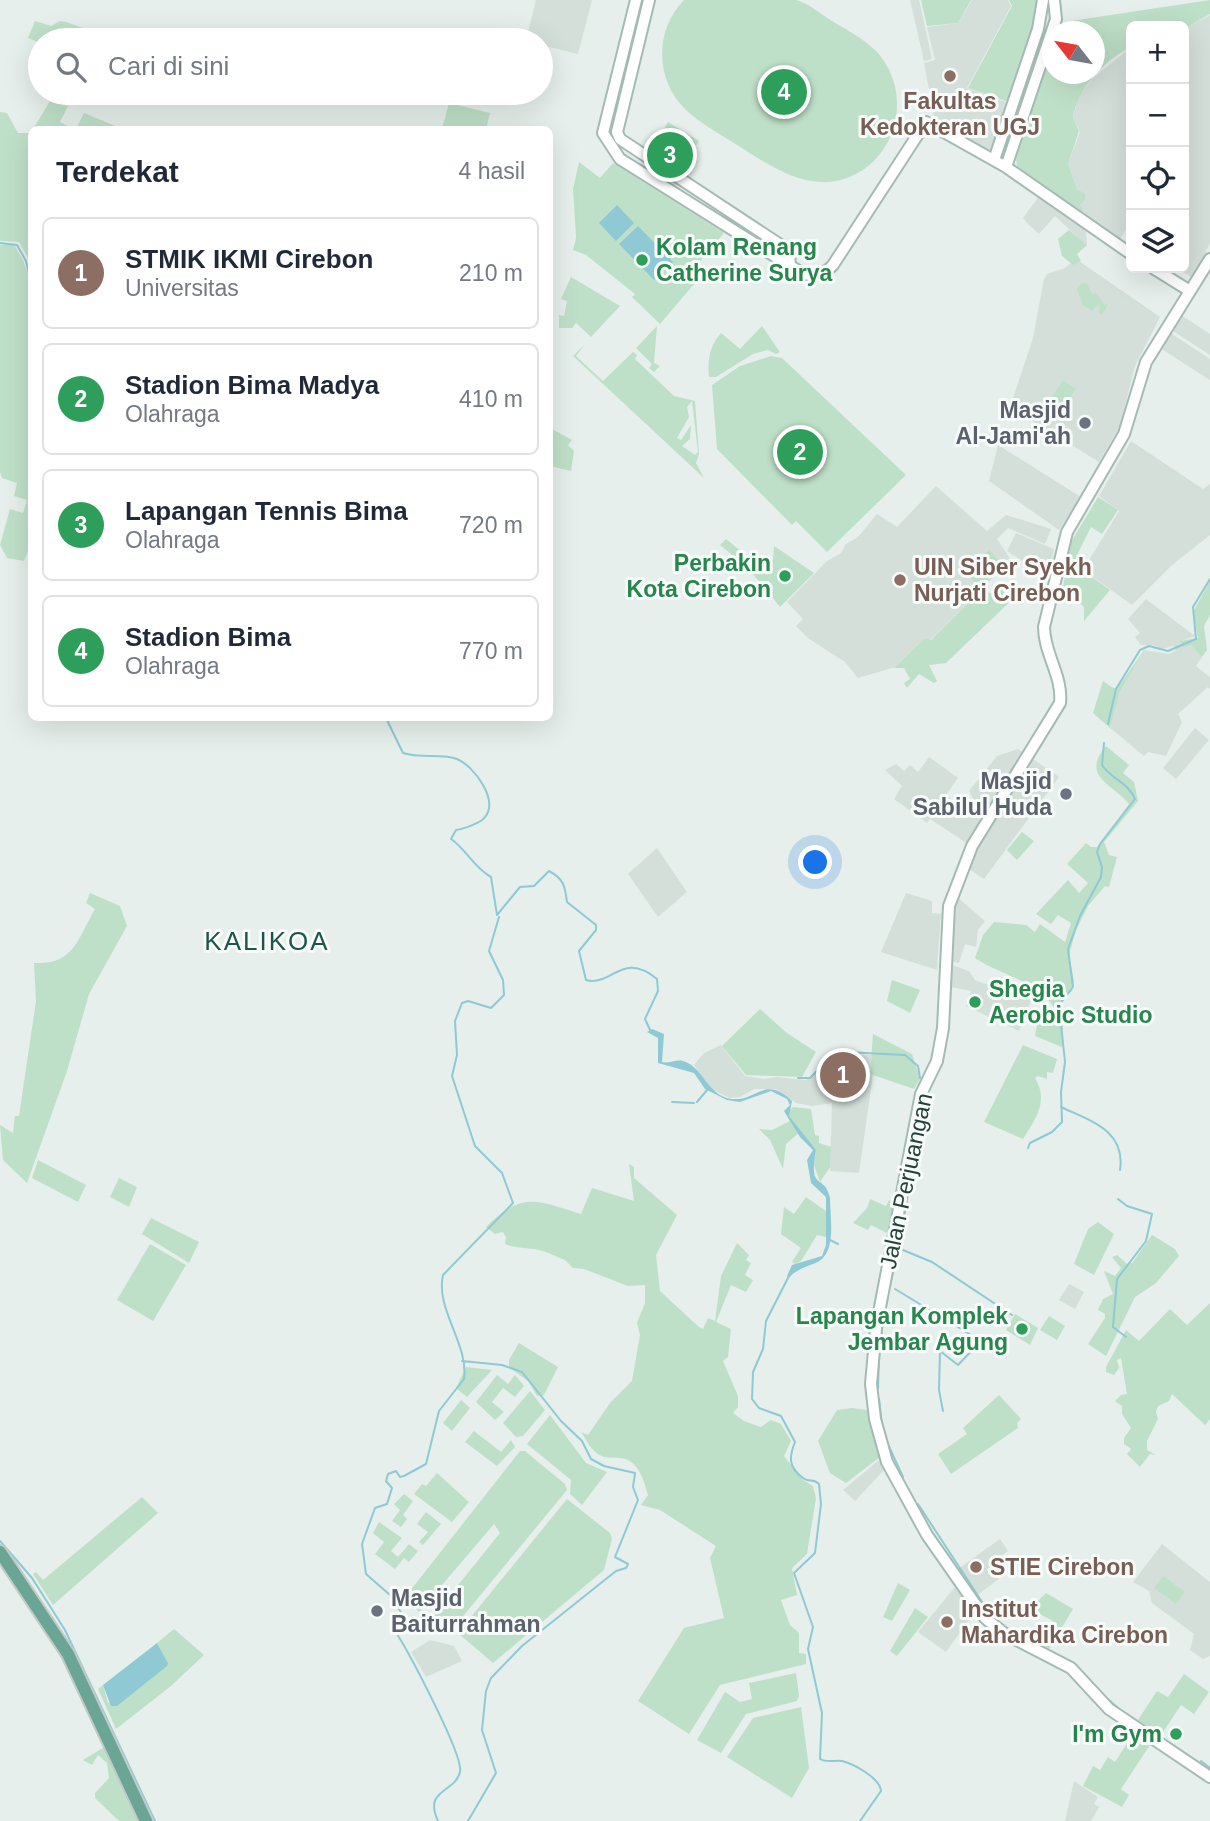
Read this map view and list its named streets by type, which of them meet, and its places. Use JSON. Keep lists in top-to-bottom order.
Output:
{
  "streets": {
    "street": ["Jalan Perjuangan"]
  },
  "districts": ["KALIKOA"],
  "places": [
    "Fakultas Kedokteran UGJ",
    "Kolam Renang Catherine Surya",
    "Masjid Al-Jami'ah",
    "Perbakin Kota Cirebon",
    "UIN Siber Syekh Nurjati Cirebon",
    "Masjid Sabilul Huda",
    "Shegia Aerobic Studio",
    "Lapangan Komplek Jembar Agung",
    "STIE Cirebon",
    "Masjid Baiturrahman",
    "Institut Mahardika Cirebon",
    "I'm Gym"
  ],
  "north": "top left",
  "page": {
    "map_buttons": ["+", "−"],
    "search": "Cari di sini",
    "pins": [
      "4",
      "3",
      "2",
      "1"
    ],
    "heading": ["Terdekat", "4 hasil"],
    "list": [
      {
        "mark": "1",
        "name": "STMIK IKMI Cirebon",
        "note": "Universitas",
        "value": "210 m"
      },
      {
        "mark": "2",
        "name": "Stadion Bima Madya",
        "note": "Olahraga",
        "value": "410 m"
      },
      {
        "mark": "3",
        "name": "Lapangan Tennis Bima",
        "note": "Olahraga",
        "value": "720 m"
      },
      {
        "mark": "4",
        "name": "Stadion Bima",
        "note": "Olahraga",
        "value": "770 m"
      }
    ]
  }
}
